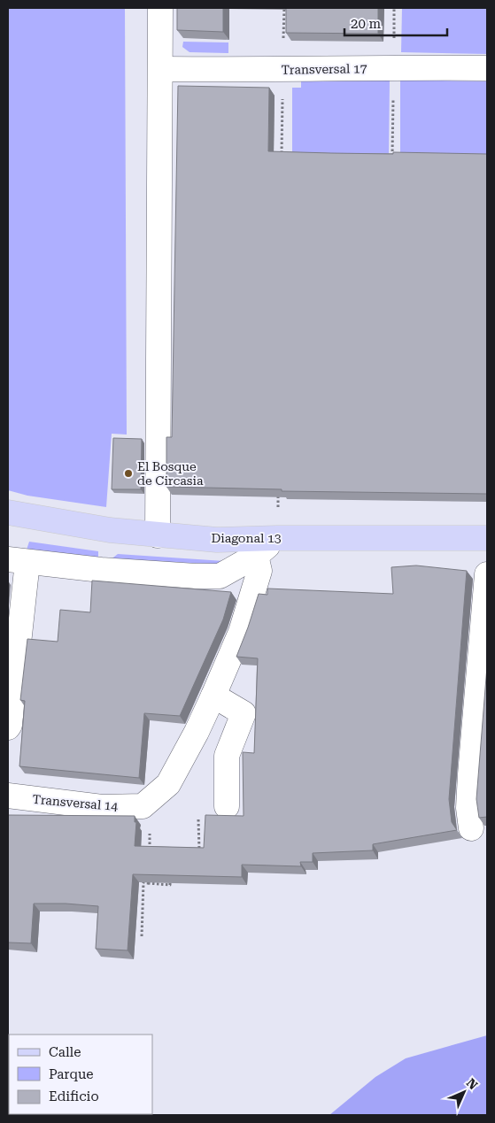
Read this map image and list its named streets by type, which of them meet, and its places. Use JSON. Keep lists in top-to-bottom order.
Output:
{
  "streets": {
    "main road": ["Diagonal 13"],
    "street": ["Transversal 17", "Transversal 14"]
  },
  "places": ["El Bosque de Circasia"],
  "legend": ["Calle", "Parque", "Edificio"],
  "scale_bar": "20 m",
  "north": "top right"
}
